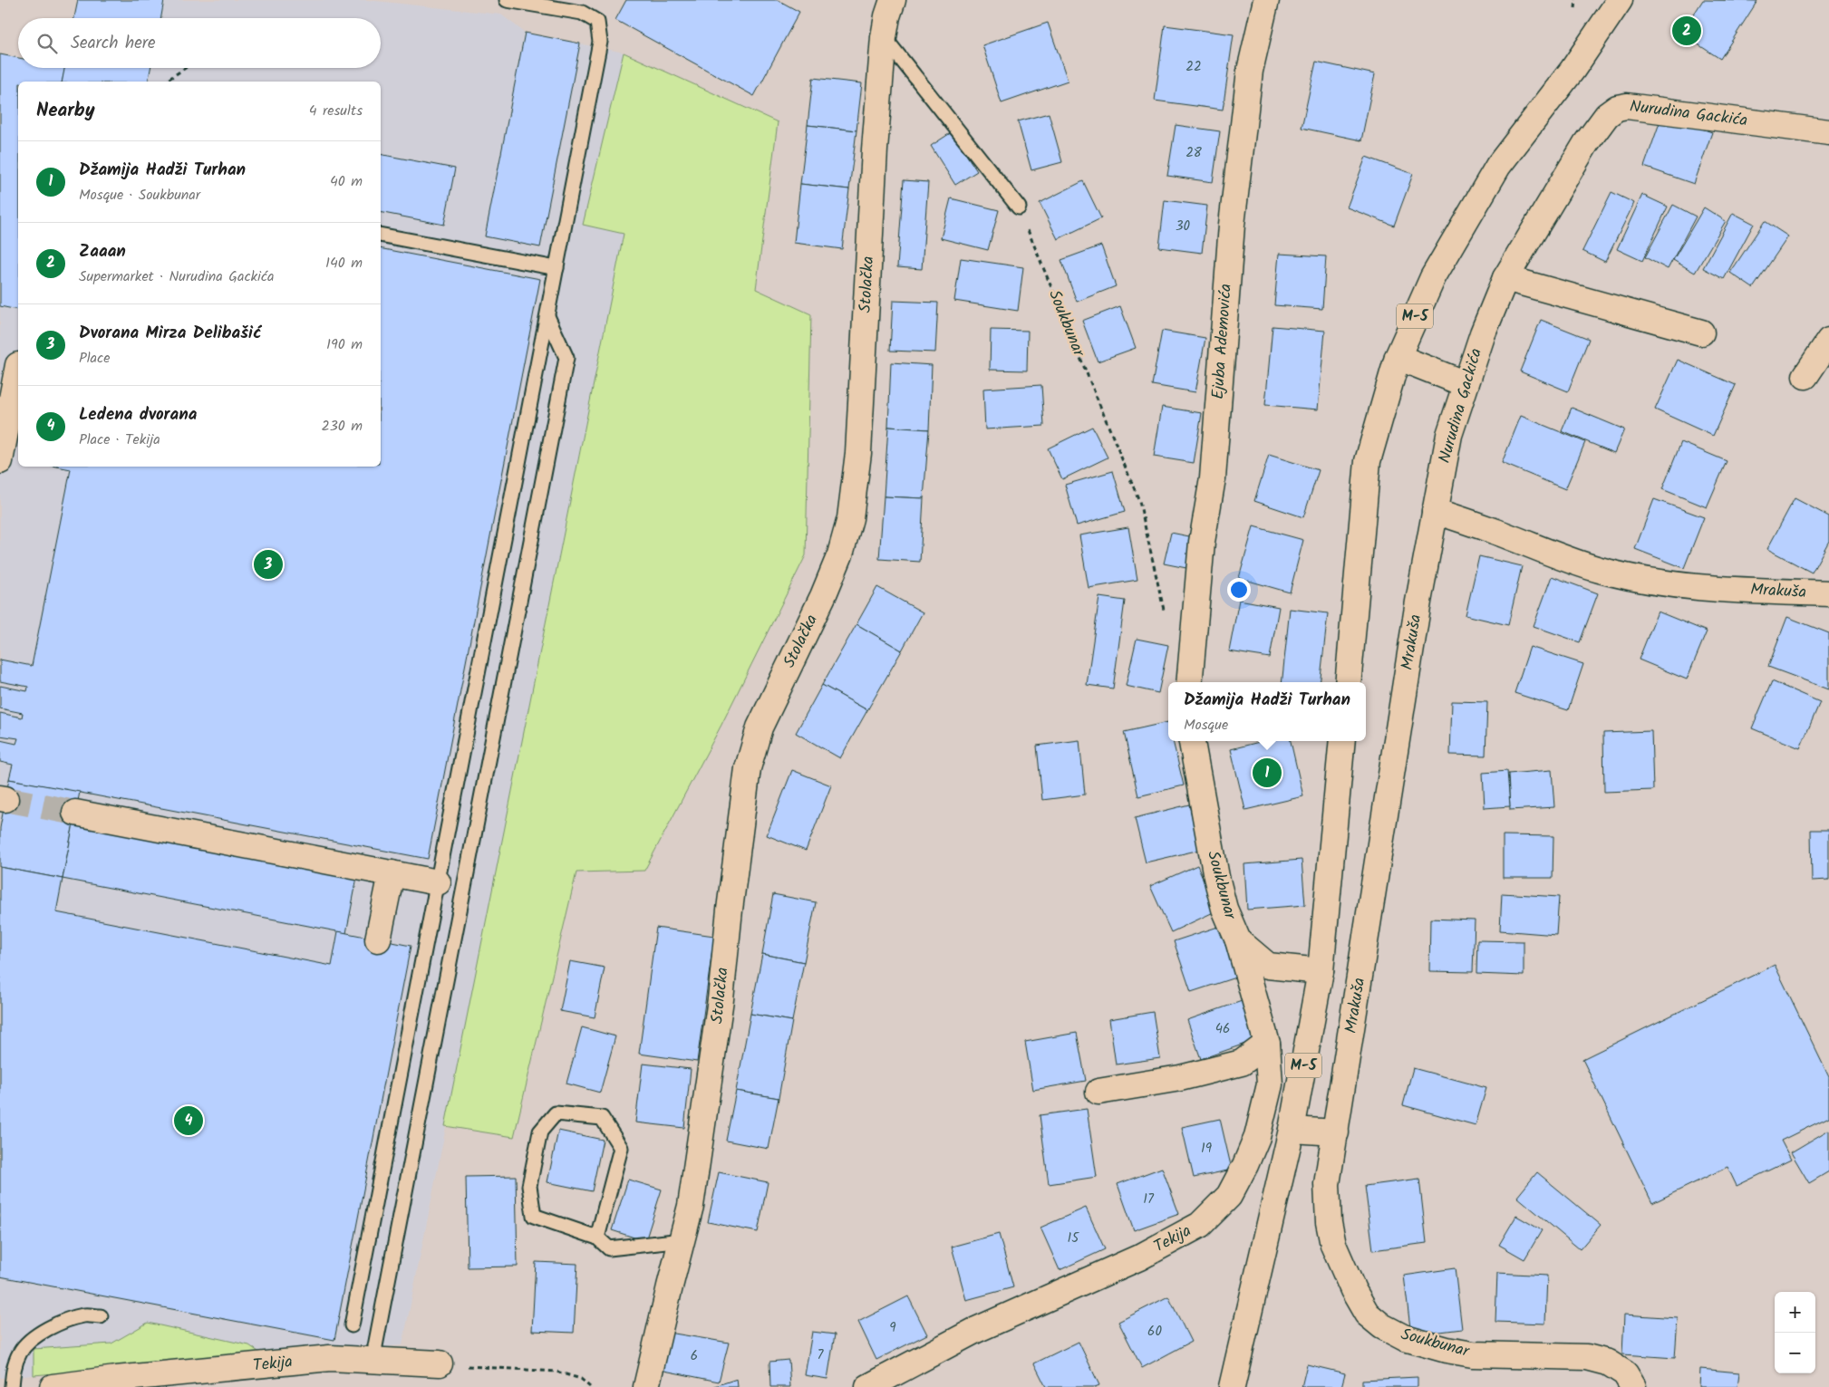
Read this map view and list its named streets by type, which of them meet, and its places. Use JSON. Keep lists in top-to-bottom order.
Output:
{
  "streets": {
    "street": [
      "Nurudina Gackića",
      "Stolačka",
      "M-5",
      "Soukbunar",
      "Ejuba Ademovića",
      "Mrakuša",
      "Tekija"
    ]
  },
  "crossings": [
    ["Nurudina Gackića", "Mrakuša"],
    ["M-5", "Soukbunar"],
    ["Soukbunar", "Mrakuša"],
    ["Soukbunar", "Tekija"]
  ],
  "house_numbers": [
    "22",
    "28",
    "30",
    "46",
    "19",
    "17",
    "15",
    "9",
    "60",
    "7",
    "6"
  ],
  "page": {
    "pins": [
      "2",
      "3",
      "1",
      "4"
    ],
    "search": "Search here",
    "heading": ["Nearby", "4 results"],
    "list": [
      {
        "mark": "1",
        "name": "Džamija Hadži Turhan",
        "note": "Mosque · Soukbunar",
        "value": "40 m"
      },
      {
        "mark": "2",
        "name": "Zaaan",
        "note": "Supermarket · Nurudina Gackića",
        "value": "140 m"
      },
      {
        "mark": "3",
        "name": "Dvorana Mirza Delibašić",
        "note": "Place",
        "value": "190 m"
      },
      {
        "mark": "4",
        "name": "Ledena dvorana",
        "note": "Place · Tekija",
        "value": "230 m"
      }
    ],
    "popup": ["Džamija Hadži Turhan", "Mosque"],
    "map_buttons": ["+", "−"]
  }
}
